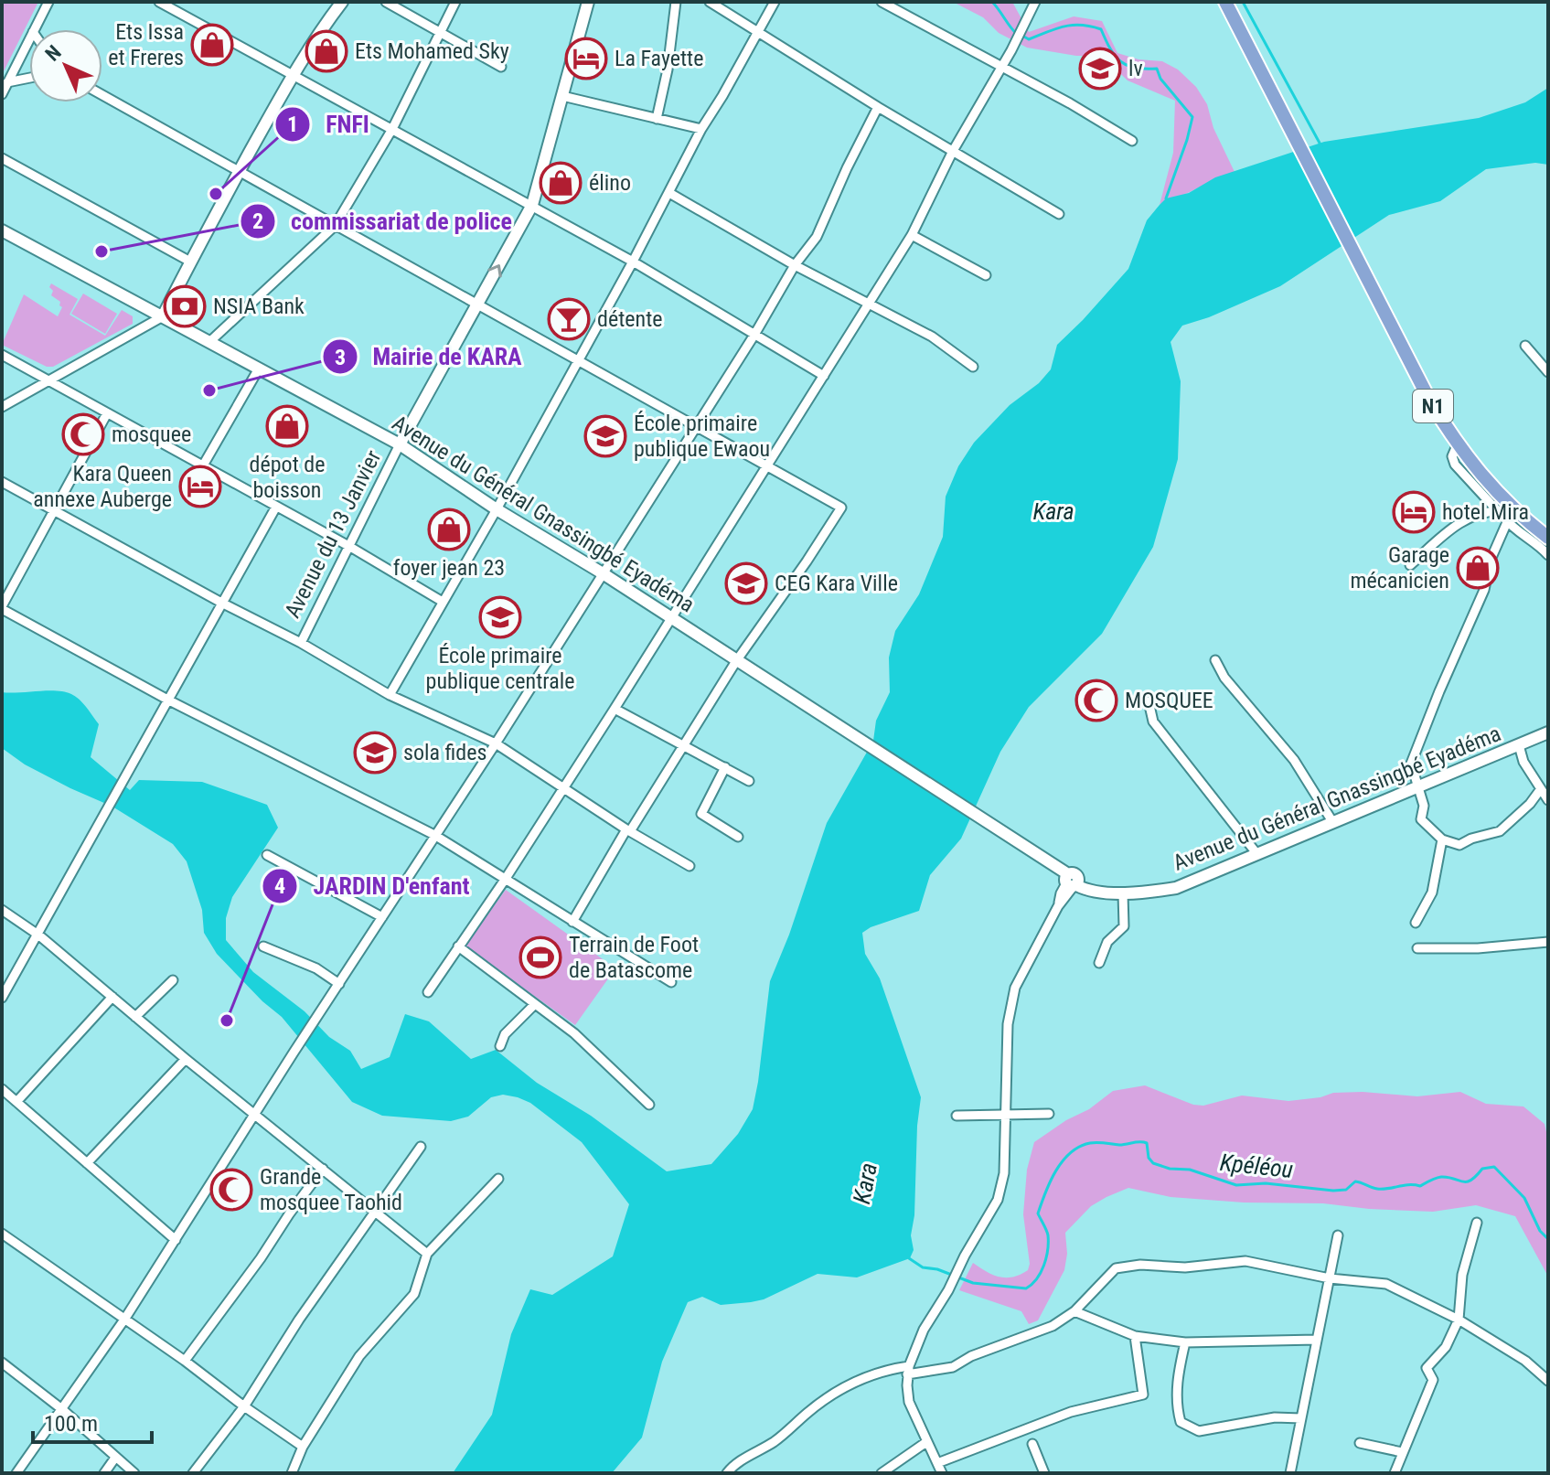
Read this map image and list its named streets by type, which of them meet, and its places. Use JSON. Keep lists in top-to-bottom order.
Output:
{
  "streets": {
    "highway": ["N1"],
    "main road": ["Avenue du Général Gnassingbé Eyadéma", "Avenue du 13 Janvier"]
  },
  "crossings": [
    ["Avenue du Général Gnassingbé Eyadéma", "Avenue du 13 Janvier"]
  ],
  "water": ["Kara", "Kpéléou"],
  "places": {
    "shop": [
      "Ets Issa et Freres",
      "Ets Mohamed Sky",
      "élino",
      "dépot de boisson",
      "foyer jean 23",
      "Garage mécanicien"
    ],
    "hotel": ["La Fayette", "Kara Queen annexe Auberge", "hotel Mira"],
    "school or university": [
      "lv",
      "École primaire publique Ewaou",
      "CEG Kara Ville",
      "École primaire publique centrale",
      "sola fides"
    ],
    "other": [
      "FNFI",
      "commissariat de police",
      "Mairie de KARA",
      "JARDIN D'enfant"
    ],
    "bank": ["NSIA Bank"],
    "bar": ["détente"],
    "mosque": ["mosquee", "MOSQUEE", "Grande mosquee Taohid"],
    "sports": ["Terrain de Foot de Batascome"]
  },
  "scale_bar": "100 m",
  "north": "top left"
}
